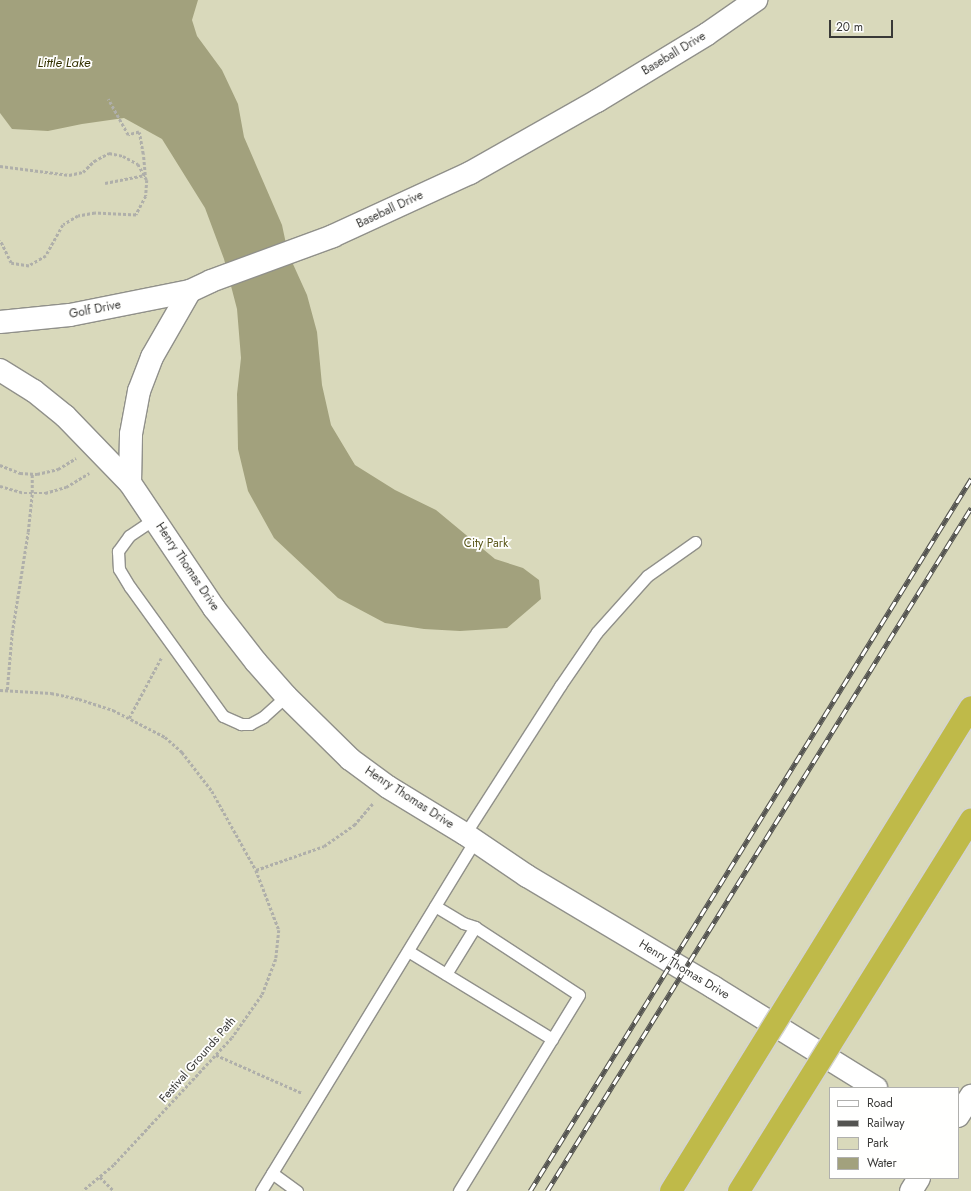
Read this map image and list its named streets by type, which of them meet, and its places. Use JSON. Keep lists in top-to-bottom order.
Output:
{
  "streets": {
    "street": ["Baseball Drive", "Golf Drive", "Henry Thomas Drive"],
    "path": ["Festival Grounds Path"]
  },
  "crossings": [
    ["Baseball Drive", "Golf Drive"]
  ],
  "water": ["Little Lake"],
  "parks": ["City Park"],
  "legend": [
    "Road",
    "Railway",
    "Park",
    "Water"
  ],
  "scale_bar": "20 m"
}
